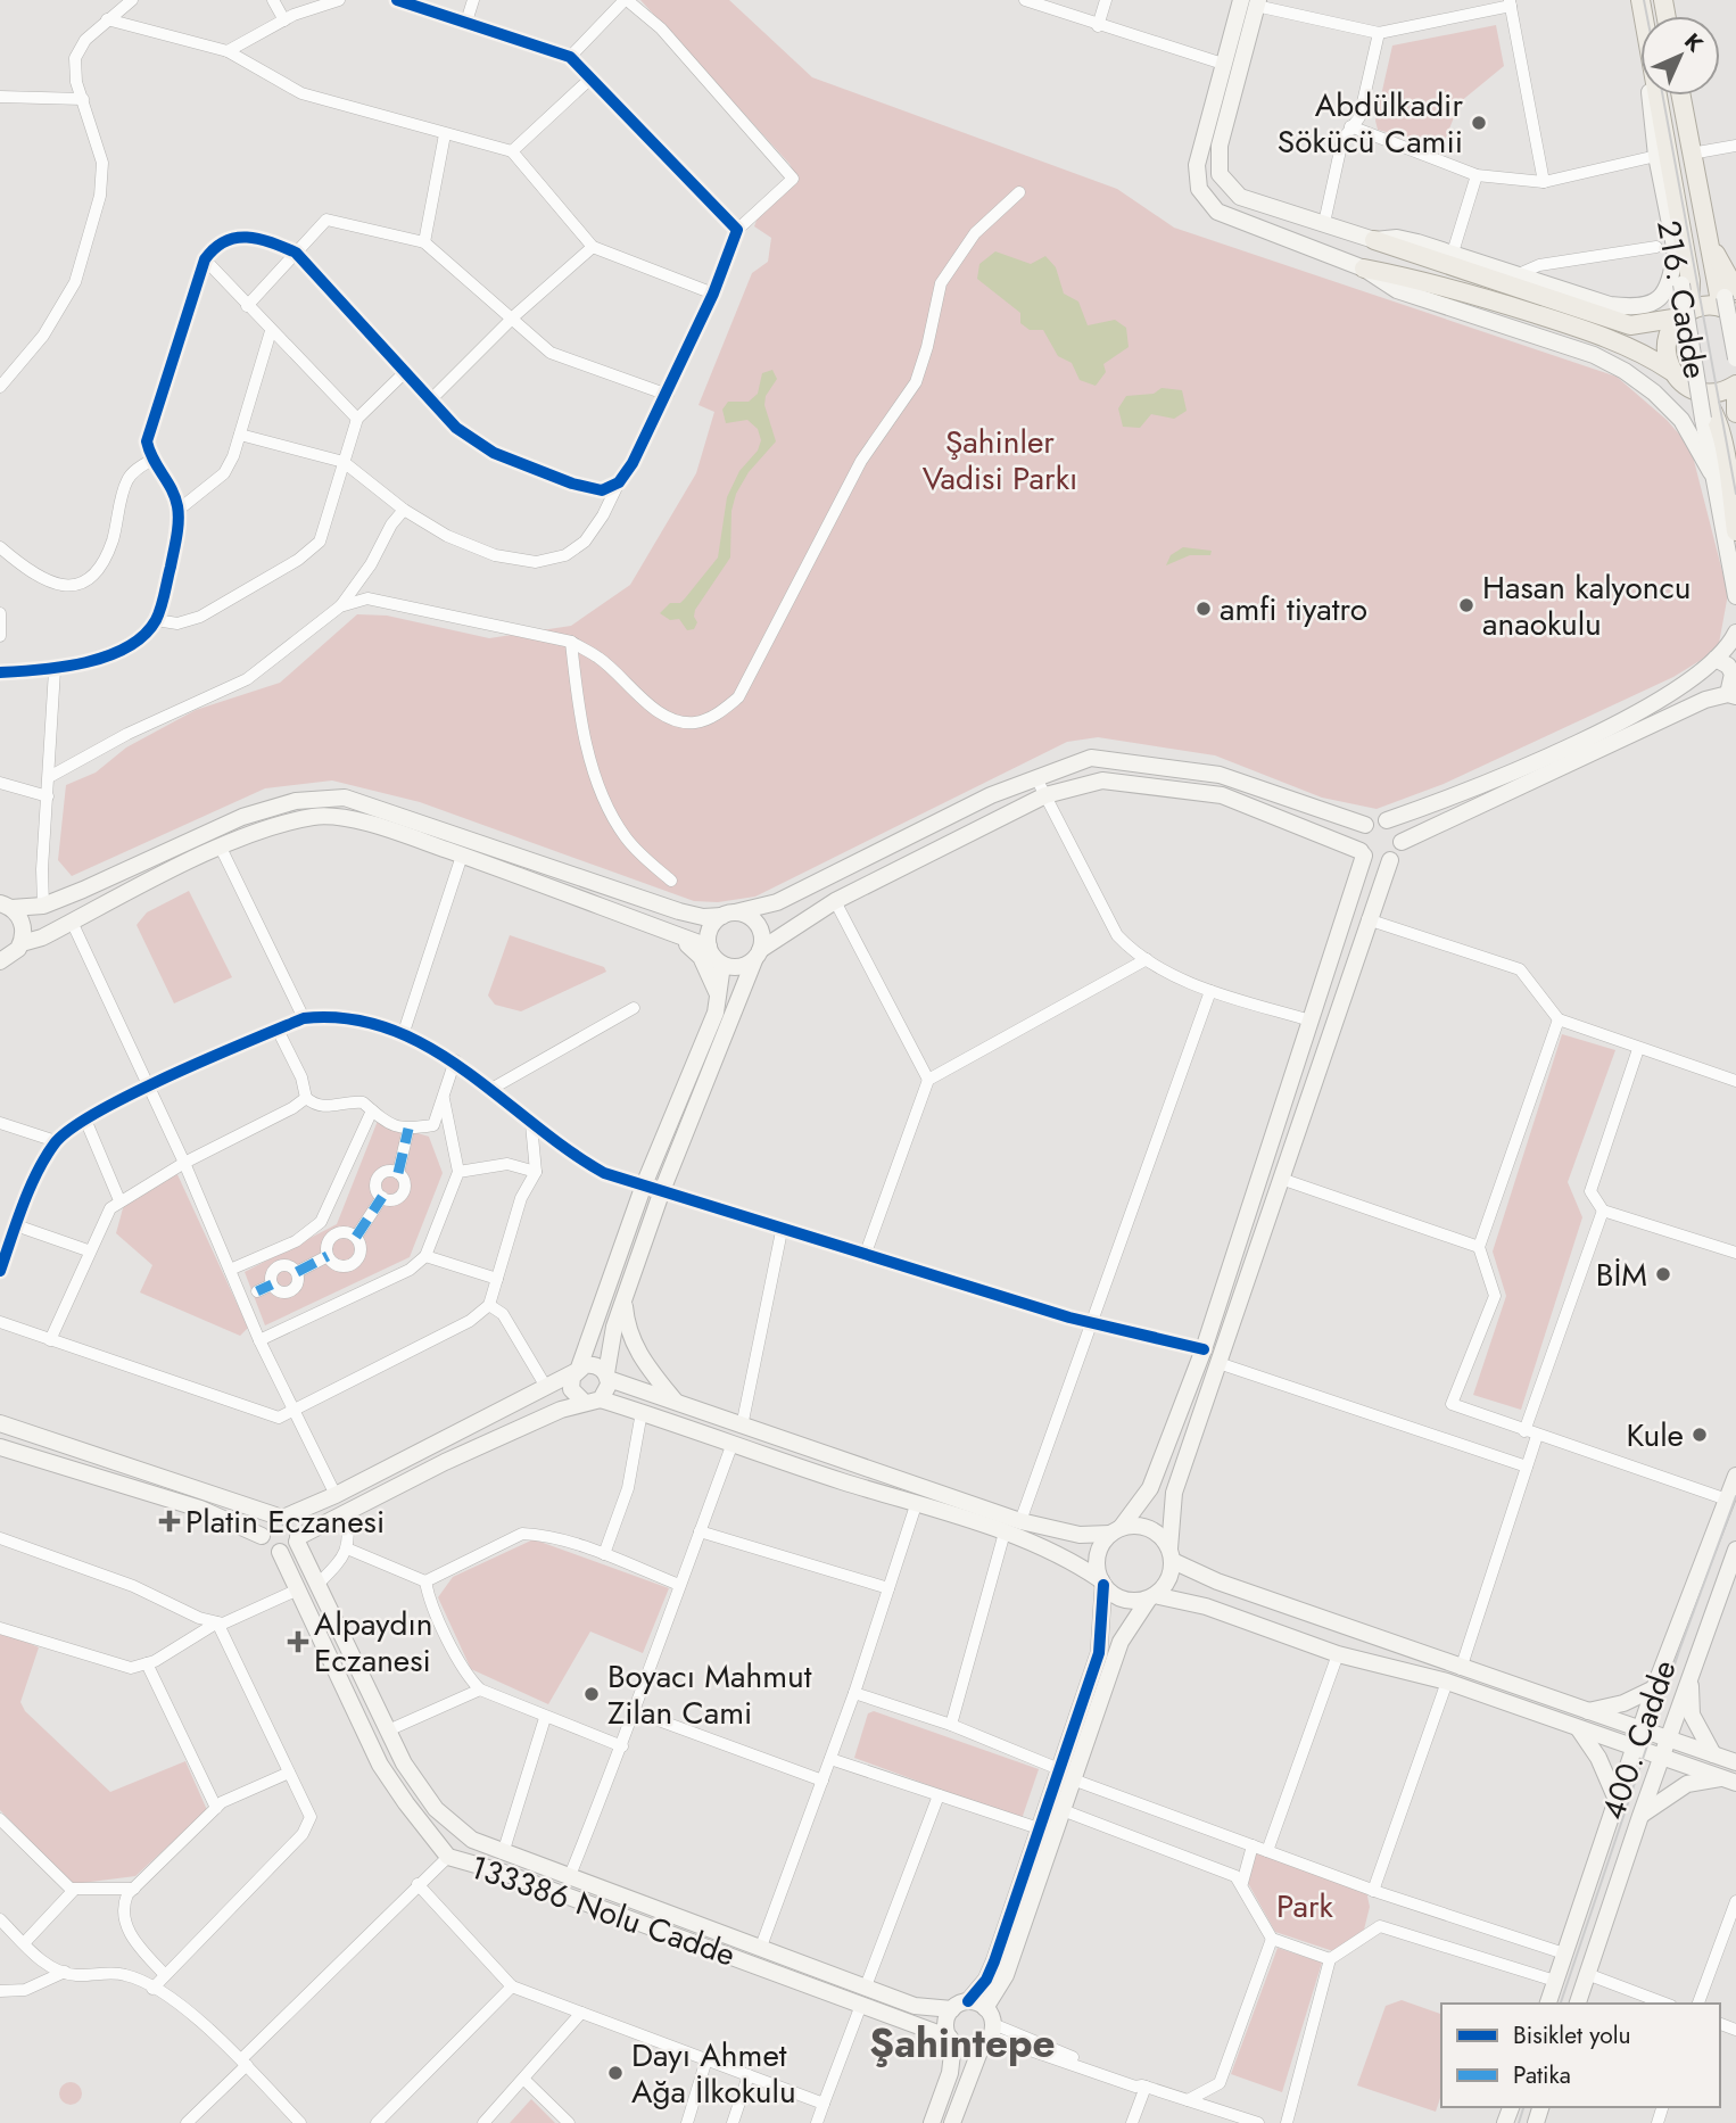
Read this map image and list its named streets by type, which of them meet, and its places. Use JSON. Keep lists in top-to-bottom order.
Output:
{
  "streets": {
    "street": ["216. Cadde", "400. Cadde", "133386 Nolu Cadde"]
  },
  "districts": ["Şahintepe"],
  "parks": ["Şahinler Vadisi Parkı", "Park"],
  "places": {
    "other": [
      "Abdülkadir Sökücü Camii",
      "Hasan kalyoncu anaokulu",
      "amfi tiyatro",
      "BİM",
      "Kule",
      "Boyacı Mahmut Zilan Cami",
      "Dayı Ahmet Ağa İlkokulu"
    ],
    "health": ["Platin Eczanesi", "Alpaydın Eczanesi"]
  },
  "legend": ["Bisiklet yolu", "Patika"],
  "north": "top right"
}
